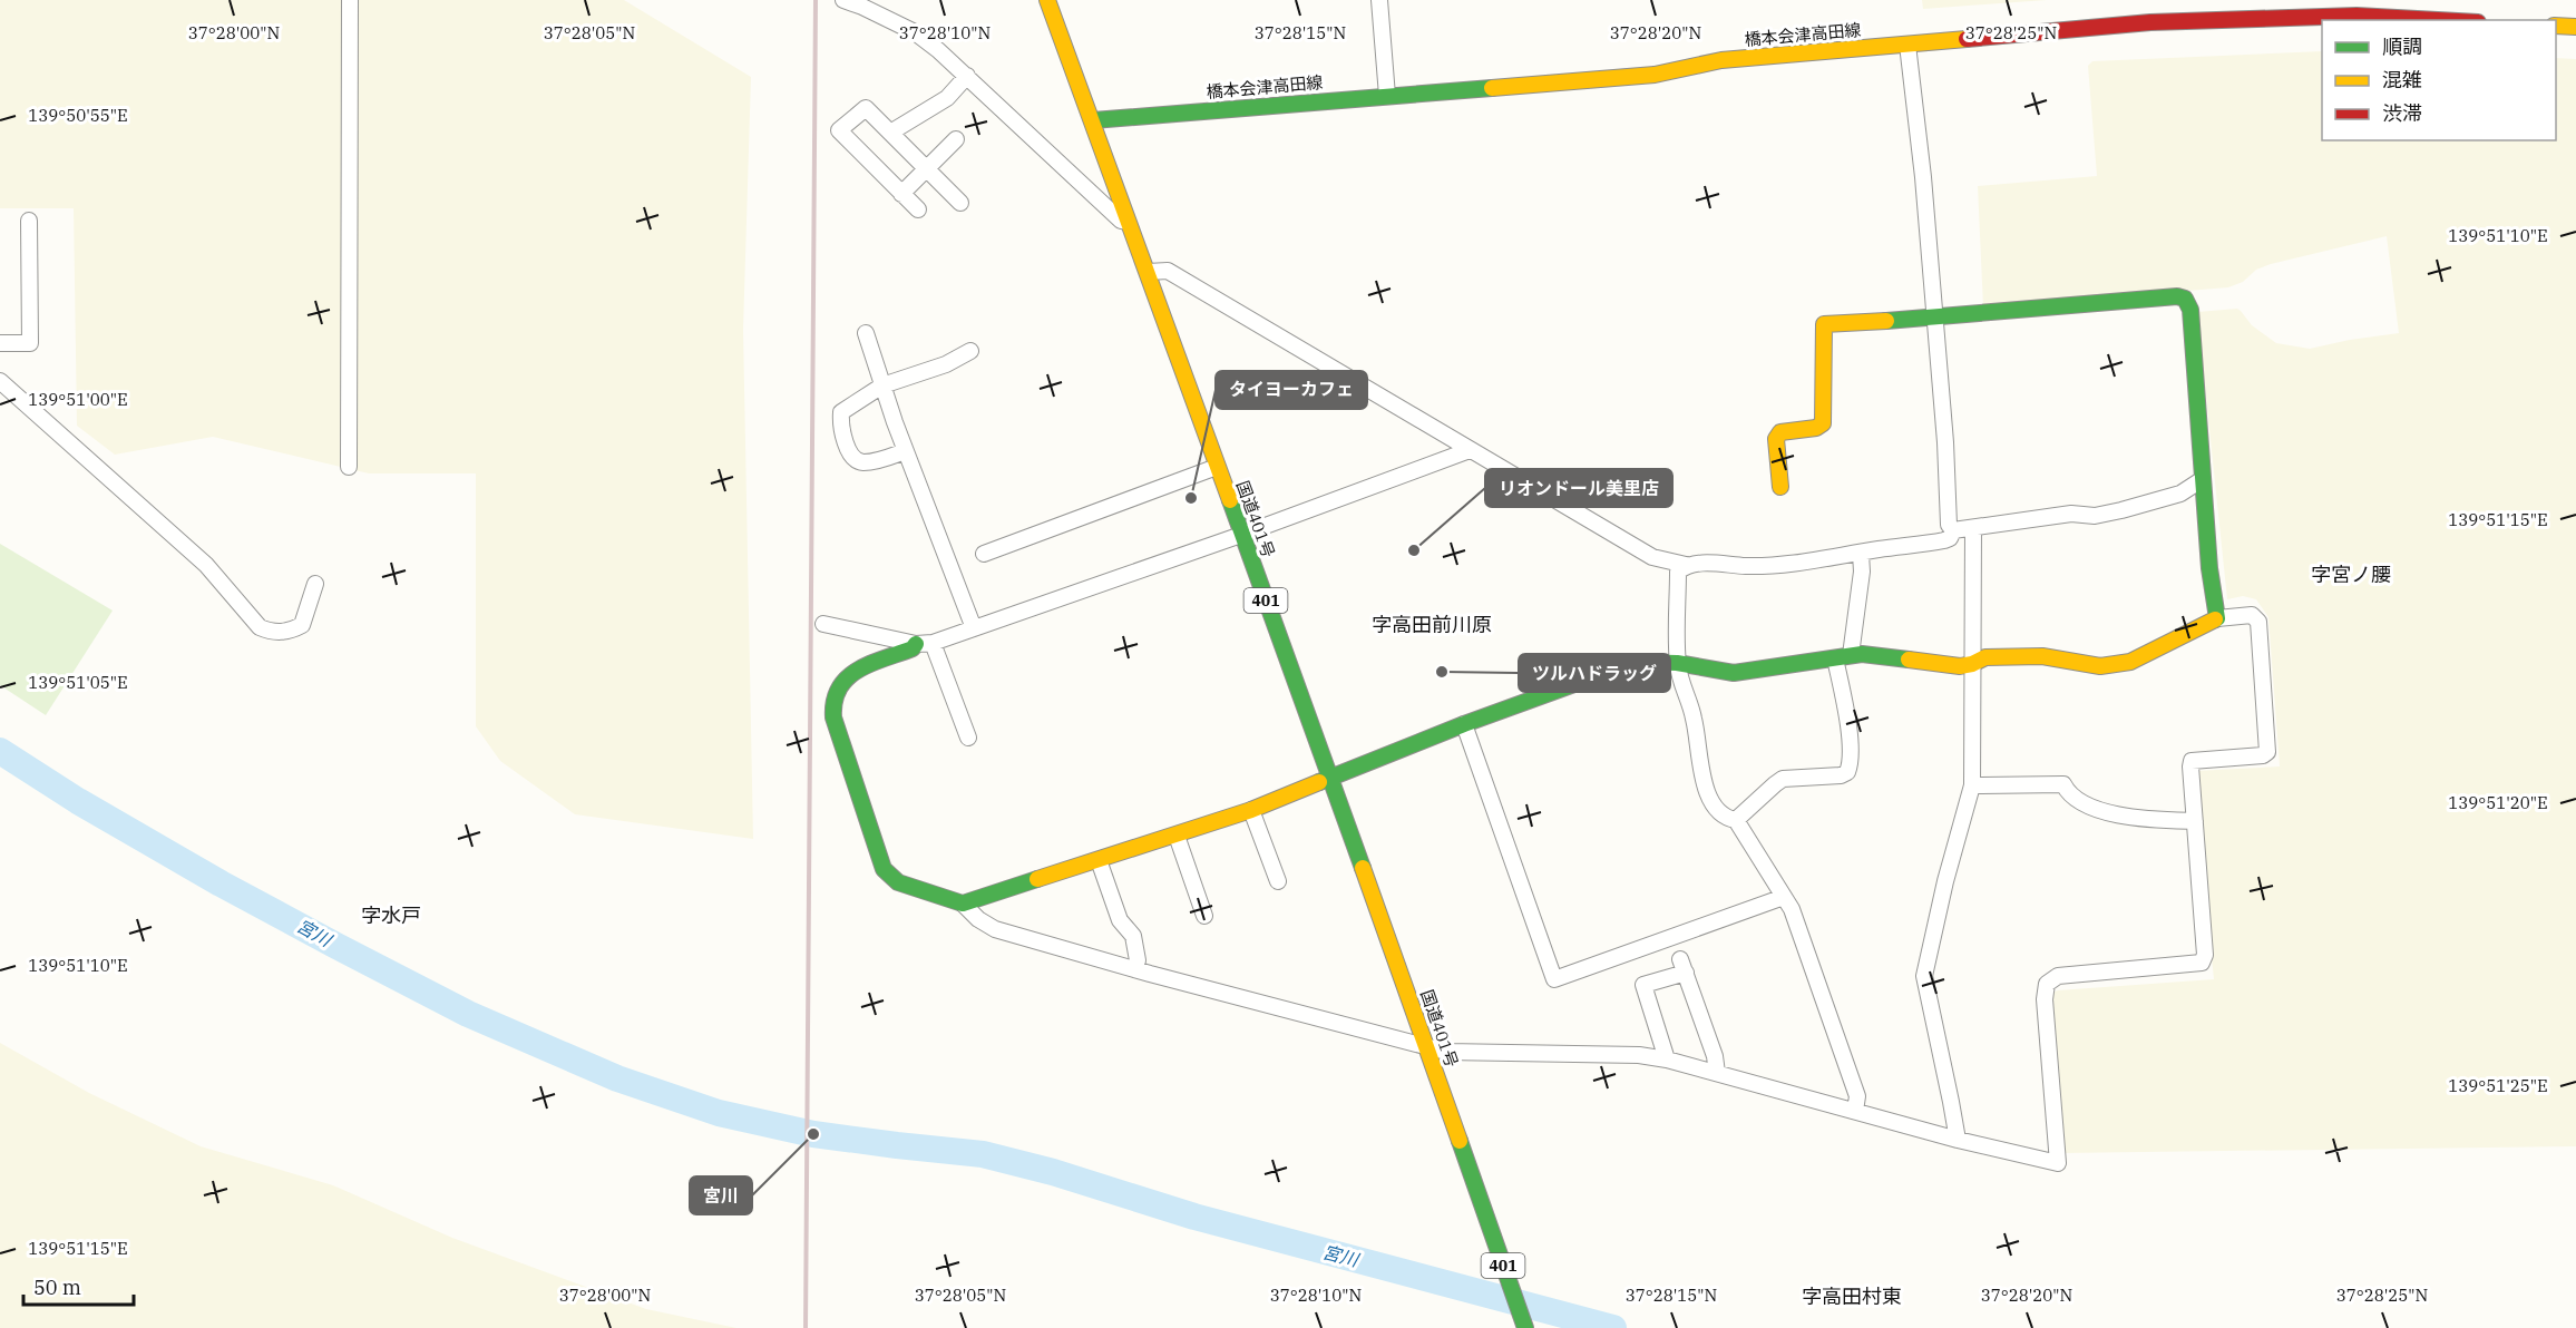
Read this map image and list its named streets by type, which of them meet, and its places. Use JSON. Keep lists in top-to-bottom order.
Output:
{
  "streets": {
    "main road": ["橋本会津高田線", "国道401号", "401"]
  },
  "crossings": [
    ["橋本会津高田線", "国道401号"]
  ],
  "districts": [
    "字宮ノ腰",
    "字高田前川原",
    "字水戸",
    "字高田村東"
  ],
  "water": ["宮川"],
  "places": [
    "タイヨーカフェ",
    "リオンドール美里店",
    "ツルハドラッグ",
    "宮川"
  ],
  "legend": ["順調", "混雑", "渋滞"],
  "scale_bar": "50 m",
  "coordinates": [
    "37°28'00\"N",
    "37°28'05\"N",
    "37°28'10\"N",
    "37°28'15\"N",
    "37°28'20\"N",
    "37°28'25\"N",
    "139°50'55\"E",
    "139°51'10\"E",
    "139°51'00\"E",
    "139°51'15\"E",
    "139°51'05\"E",
    "139°51'20\"E",
    "139°51'25\"E"
  ]
}
